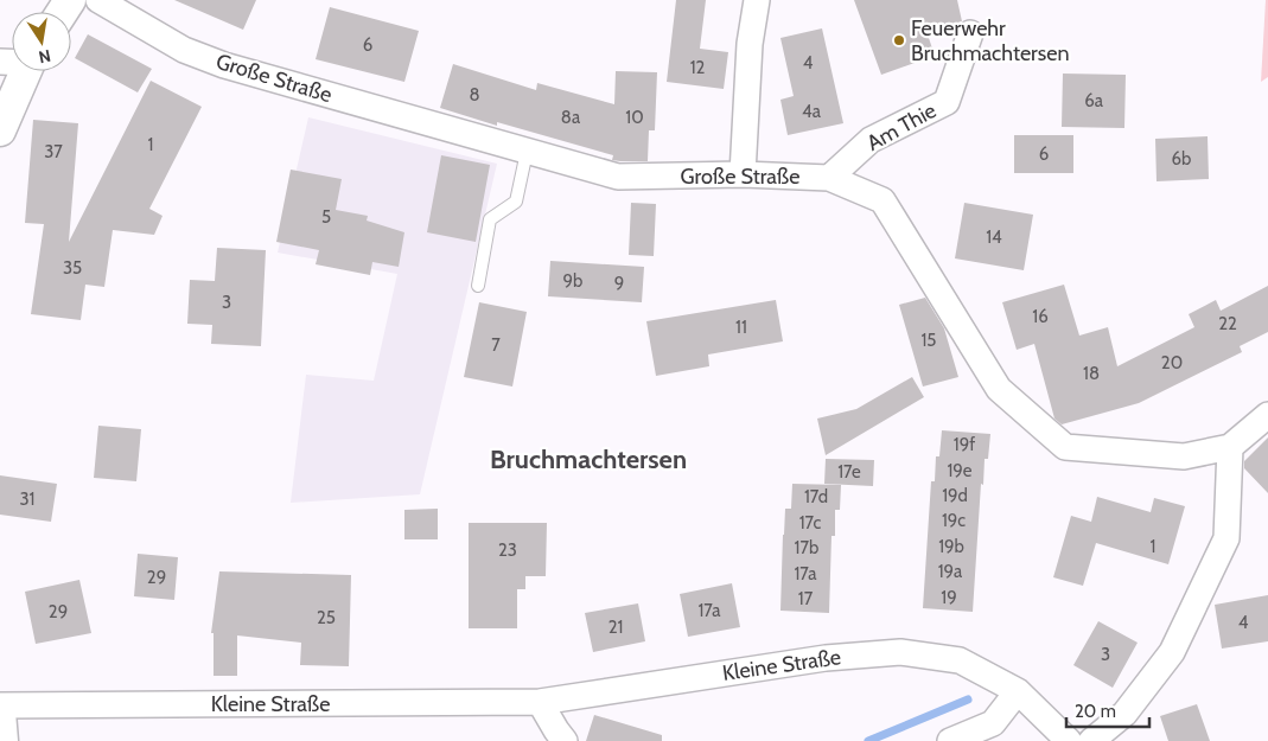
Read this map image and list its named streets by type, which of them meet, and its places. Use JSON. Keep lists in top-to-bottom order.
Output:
{
  "streets": {
    "street": ["Große Straße", "Am Thie", "Kleine Straße"]
  },
  "crossings": [
    ["Große Straße", "Am Thie"]
  ],
  "districts": ["Bruchmachtersen"],
  "places": ["Feuerwehr Bruchmachtersen"],
  "house_numbers": [
    "6",
    "4",
    "12",
    "8",
    "6a",
    "4a",
    "8a",
    "10",
    "1",
    "37",
    "6",
    "6b",
    "5",
    "14",
    "35",
    "9b",
    "9",
    "3",
    "16",
    "22",
    "11",
    "15",
    "7",
    "20",
    "18",
    "19f",
    "19e",
    "17e",
    "19d",
    "17d",
    "31",
    "19c",
    "17c",
    "19b",
    "1",
    "17b",
    "23",
    "19a",
    "17a",
    "29",
    "19",
    "17",
    "17a",
    "29",
    "25",
    "4",
    "21",
    "3"
  ],
  "scale_bar": "20 m",
  "north": "bottom"
}
